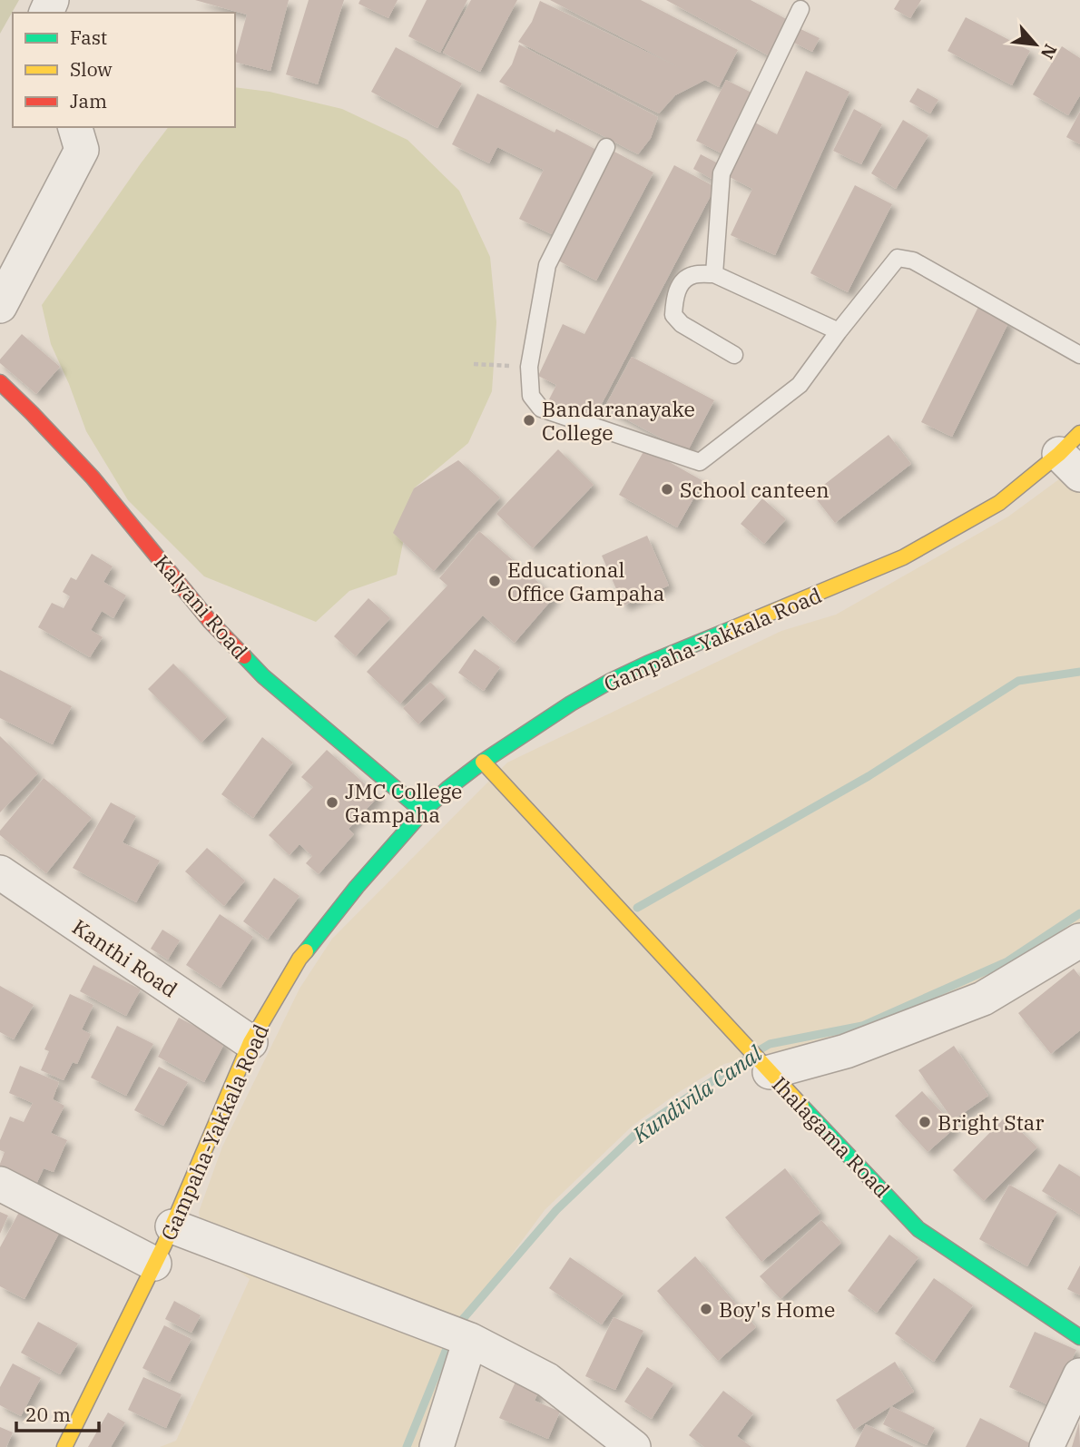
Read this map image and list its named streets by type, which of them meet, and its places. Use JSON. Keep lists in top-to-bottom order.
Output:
{
  "streets": {
    "main road": ["Kalyani Road", "Gampaha-Yakkala Road", "Ihalagama Road"],
    "street": ["Kanthi Road"]
  },
  "crossings": [
    ["Kalyani Road", "Gampaha-Yakkala Road"],
    ["Gampaha-Yakkala Road", "Kanthi Road"],
    ["Gampaha-Yakkala Road", "Ihalagama Road"]
  ],
  "water": ["Kundivila Canal"],
  "places": [
    "Bandaranayake College",
    "School canteen",
    "Educational Office Gampaha",
    "JMC College Gampaha",
    "Bright Star",
    "Boy's Home"
  ],
  "legend": ["Fast", "Slow", "Jam"],
  "scale_bar": "20 m",
  "north": "bottom right"
}
